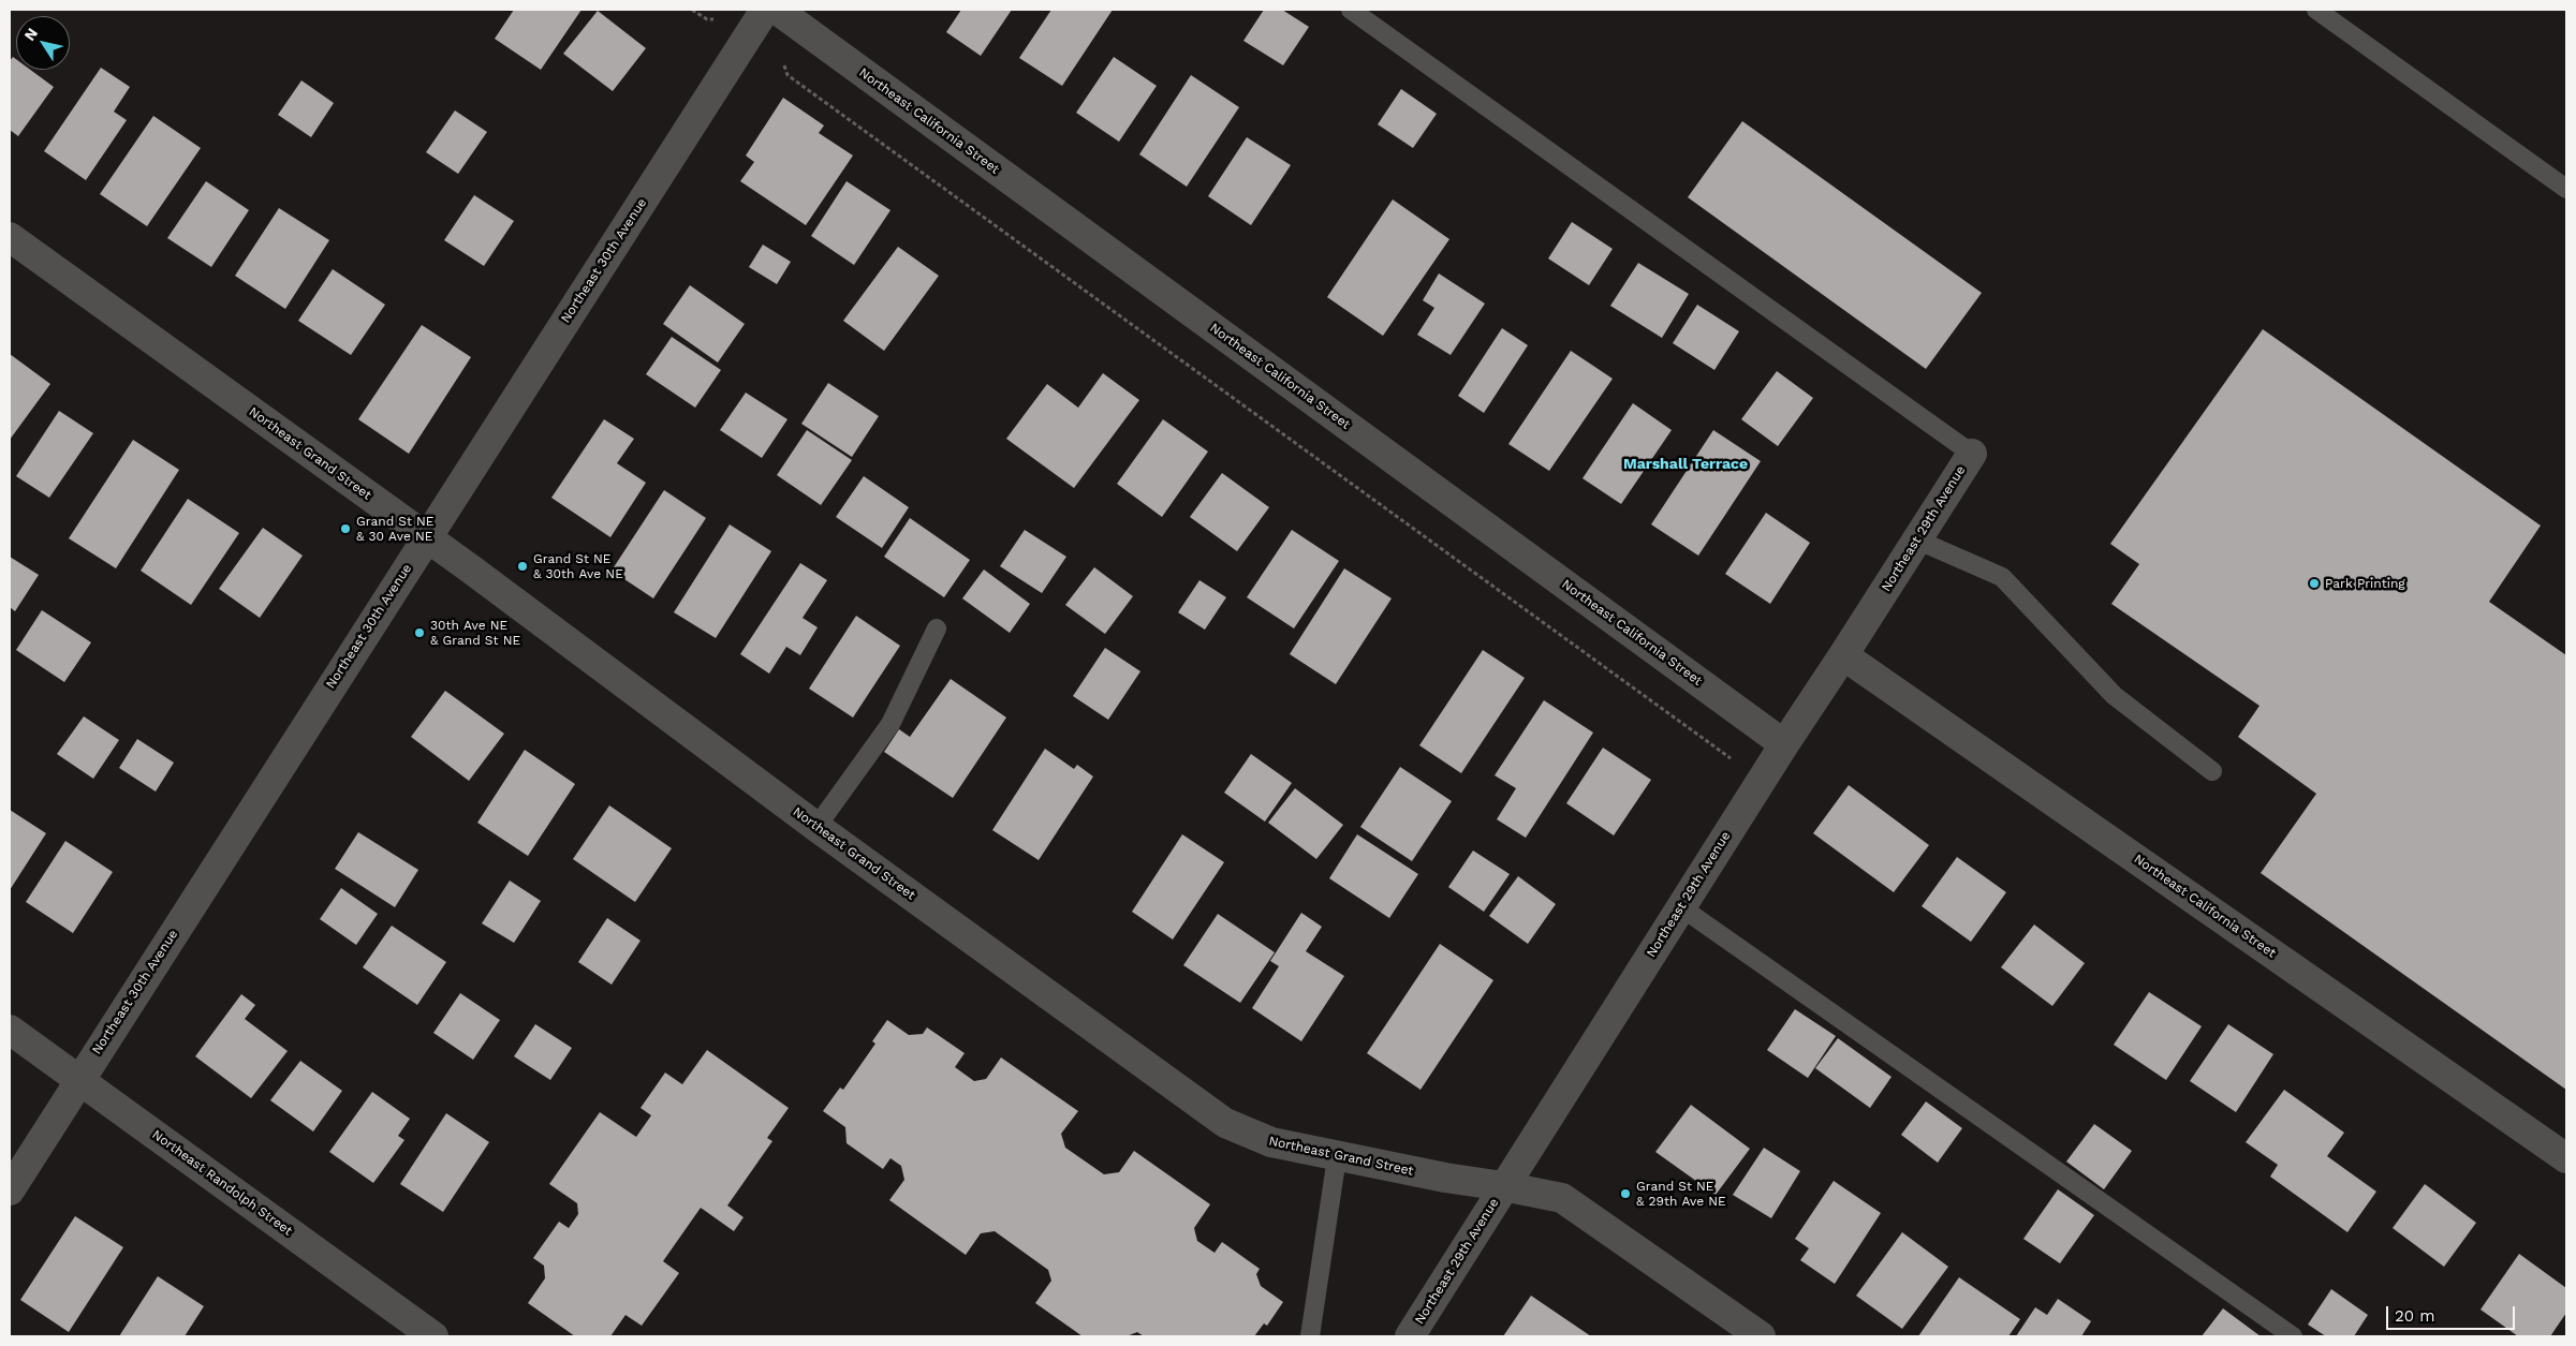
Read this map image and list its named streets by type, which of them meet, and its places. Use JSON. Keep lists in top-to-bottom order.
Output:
{
  "streets": {
    "street": [
      "Northeast California Street",
      "Northeast 30th Avenue",
      "Northeast Grand Street",
      "Northeast 29th Avenue",
      "Northeast Randolph Street"
    ]
  },
  "crossings": [
    ["Northeast California Street", "Northeast 29th Avenue"],
    ["Northeast 30th Avenue", "Northeast Grand Street"],
    ["Northeast 30th Avenue", "Northeast Randolph Street"],
    ["Northeast Grand Street", "Northeast 29th Avenue"]
  ],
  "districts": ["Marshall Terrace"],
  "places": [
    "Grand St NE & 30 Ave NE",
    "Grand St NE & 30th Ave NE",
    "Park Printing",
    "30th Ave NE & Grand St NE",
    "Grand St NE & 29th Ave NE"
  ],
  "scale_bar": "20 m",
  "north": "top left"
}
